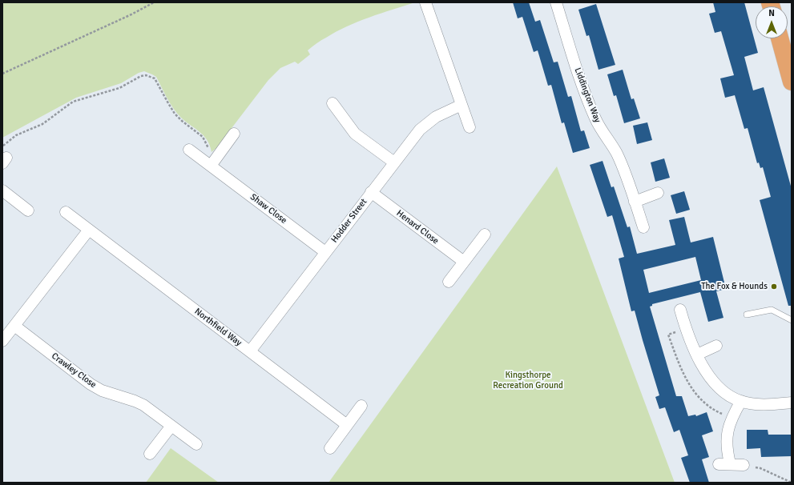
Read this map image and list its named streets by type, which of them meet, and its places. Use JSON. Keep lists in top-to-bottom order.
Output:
{
  "streets": {
    "street": [
      "Liddington Way",
      "Shaw Close",
      "Hodder Street",
      "Henard Close",
      "Northfield Way",
      "Crawley Close"
    ]
  },
  "crossings": [
    ["Shaw Close", "Hodder Street"],
    ["Hodder Street", "Henard Close"],
    ["Hodder Street", "Northfield Way"]
  ],
  "parks": ["Kingsthorpe Recreation Ground"],
  "places": ["The Fox & Hounds"],
  "north": "top"
}
